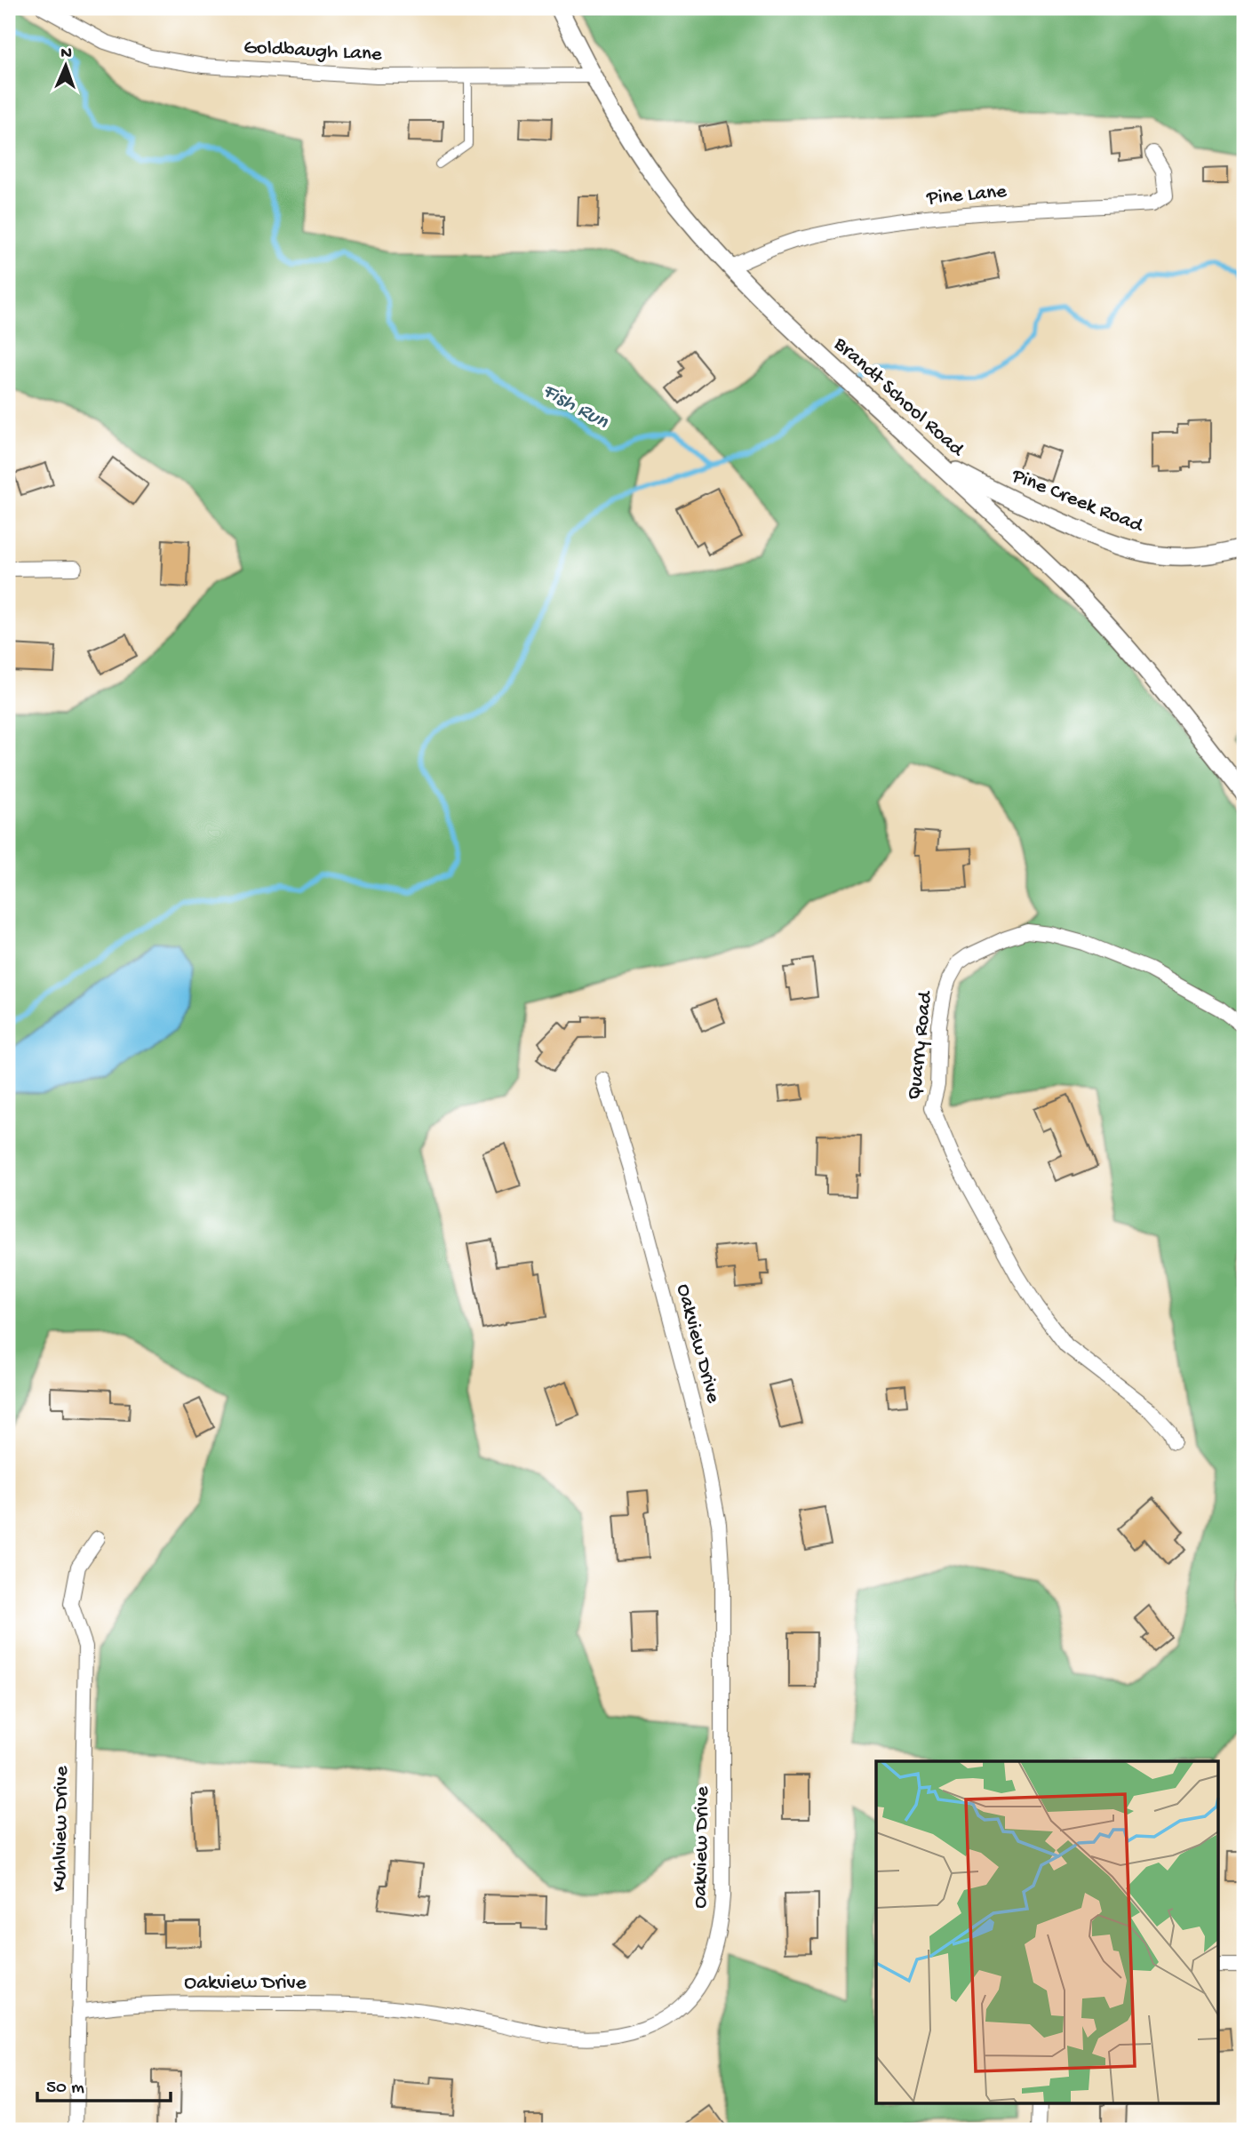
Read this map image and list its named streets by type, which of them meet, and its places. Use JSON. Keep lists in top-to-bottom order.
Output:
{
  "streets": {
    "street": [
      "Goldbaugh Lane",
      "Pine Lane",
      "Brandt School Road",
      "Pine Creek Road",
      "Quarry Road",
      "Oakview Drive",
      "Kuhlview Drive"
    ]
  },
  "crossings": [
    ["Goldbaugh Lane", "Brandt School Road"],
    ["Pine Lane", "Brandt School Road"],
    ["Brandt School Road", "Pine Creek Road"],
    ["Oakview Drive", "Kuhlview Drive"]
  ],
  "water": ["Fish Run"],
  "scale_bar": "50 m",
  "north": "top"
}
